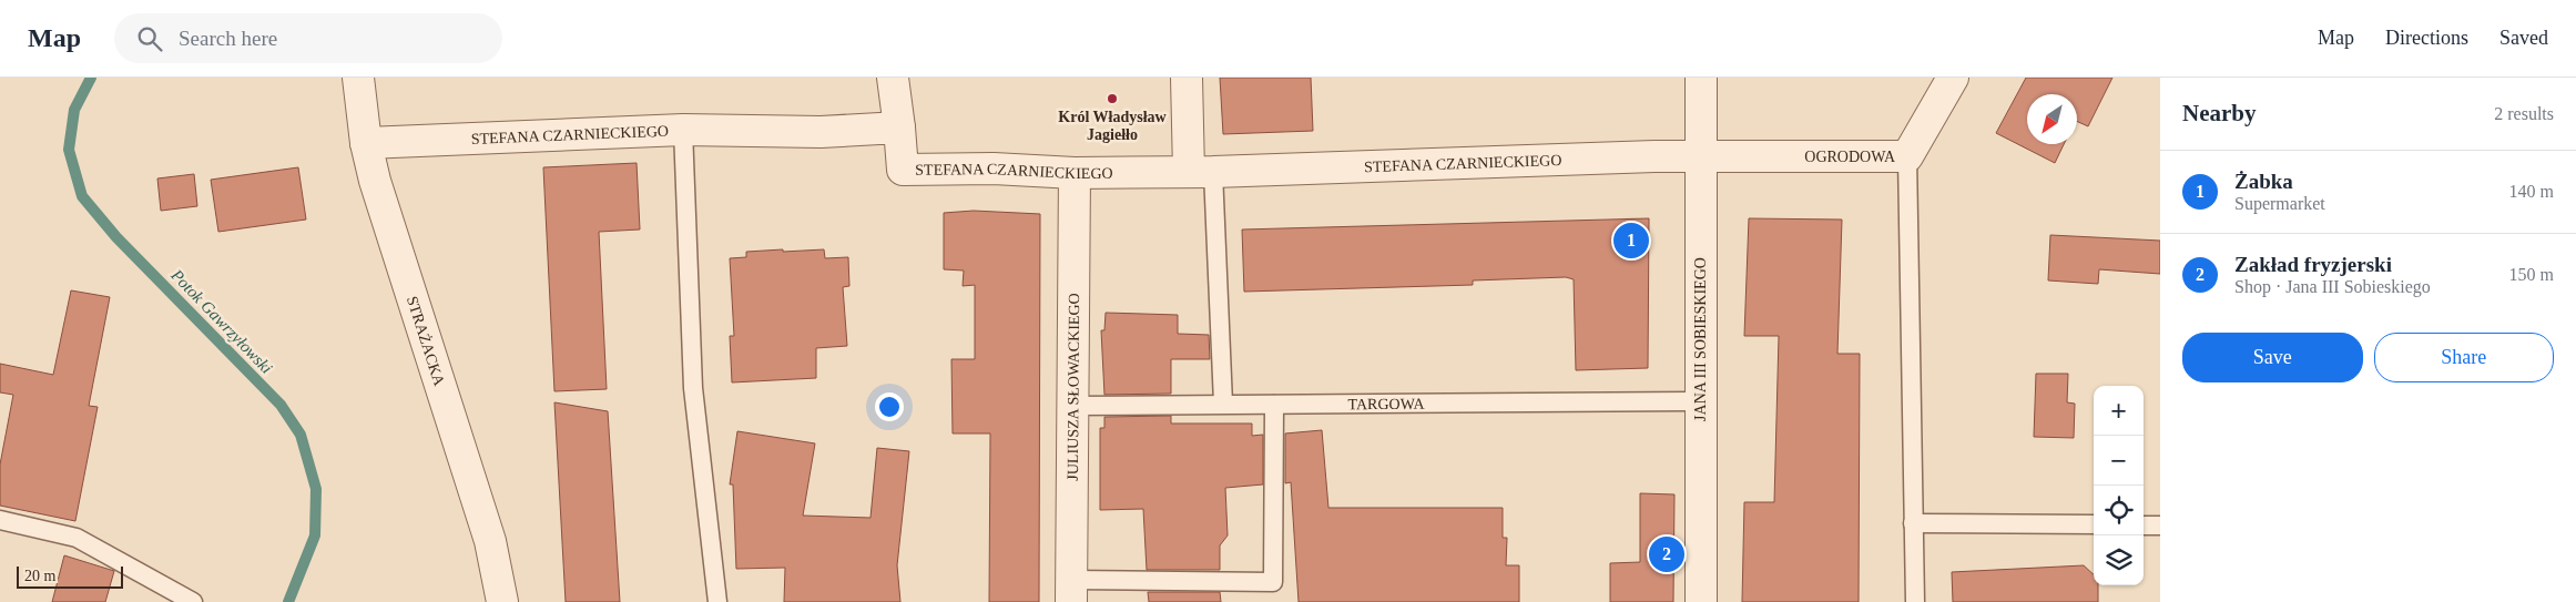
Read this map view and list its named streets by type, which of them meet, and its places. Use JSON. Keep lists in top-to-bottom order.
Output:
{
  "streets": {
    "street": [
      "STEFANA CZARNIECKIEGO",
      "OGRODOWA",
      "JANA III SOBIESKIEGO",
      "STRAŻACKA",
      "JULIUSZA SŁOWACKIEGO"
    ],
    "lane": ["TARGOWA"]
  },
  "crossings": [
    ["STEFANA CZARNIECKIEGO", "OGRODOWA"],
    ["STEFANA CZARNIECKIEGO", "JANA III SOBIESKIEGO"],
    ["STEFANA CZARNIECKIEGO", "STRAŻACKA"],
    ["STEFANA CZARNIECKIEGO", "JULIUSZA SŁOWACKIEGO"],
    ["OGRODOWA", "JANA III SOBIESKIEGO"],
    ["JANA III SOBIESKIEGO", "TARGOWA"],
    ["JULIUSZA SŁOWACKIEGO", "TARGOWA"]
  ],
  "water": ["Potok Gawrzyłowski"],
  "places": ["Król Władysław Jagiełło"],
  "scale_bar": "20 m",
  "north": "bottom left",
  "page": {
    "header": "Map",
    "search": "Search here",
    "nav": ["Map", "Directions", "Saved"],
    "heading": ["Nearby", "2 results"],
    "list": [
      {
        "mark": "1",
        "name": "Żabka",
        "note": "Supermarket",
        "value": "140 m"
      },
      {
        "mark": "2",
        "name": "Zakład fryzjerski",
        "note": "Shop · Jana III Sobieskiego",
        "value": "150 m"
      }
    ],
    "pins": ["1", "2"],
    "buttons": ["Save", "Share"],
    "map_buttons": ["+", "−"],
    "scale": "20 m"
  }
}
